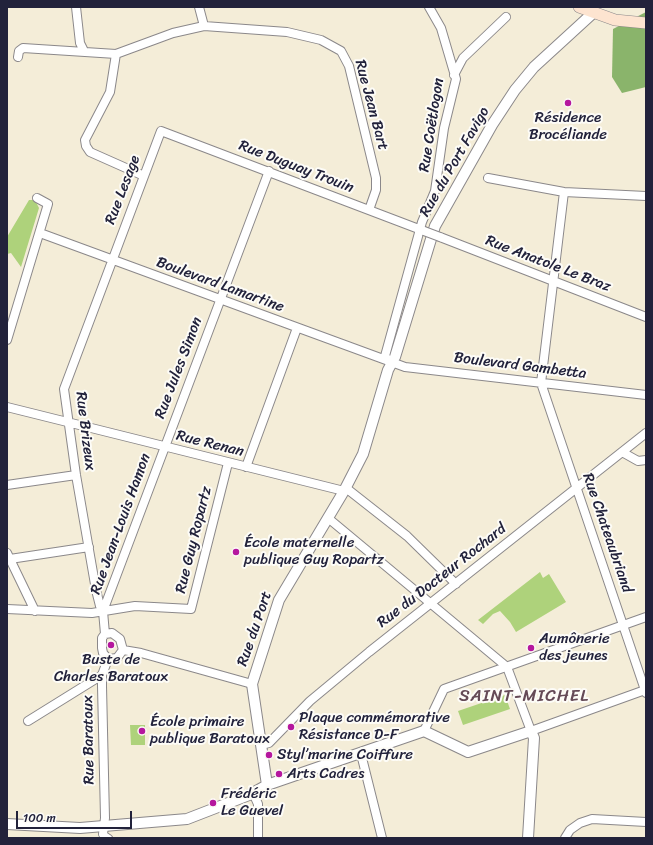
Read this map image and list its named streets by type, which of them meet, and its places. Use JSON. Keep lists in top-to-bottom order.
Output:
{
  "streets": {
    "street": [
      "Rue Jean Bart",
      "Rue Coëtlogon",
      "Rue du Port Favigo",
      "Rue Duguay Trouin",
      "Rue Lesage",
      "Rue Anatole Le Braz",
      "Boulevard Lamartine",
      "Boulevard Gambetta",
      "Rue Jules Simon",
      "Rue Brizeux",
      "Rue Renan",
      "Rue Jean-Louis Hamon",
      "Rue Chateaubriand",
      "Rue Guy Ropartz",
      "Rue du Docteur Rochard",
      "Rue du Port",
      "Rue Baratoux"
    ]
  },
  "crossings": [
    ["Rue Jean Bart", "Rue Duguay Trouin"],
    ["Rue Coëtlogon", "Rue du Port Favigo"],
    ["Rue Coëtlogon", "Rue Duguay Trouin"],
    ["Rue Coëtlogon", "Rue Anatole Le Braz"],
    ["Rue Coëtlogon", "Boulevard Lamartine"],
    ["Rue Coëtlogon", "Boulevard Gambetta"],
    ["Rue Coëtlogon", "Rue du Port"],
    ["Rue du Port Favigo", "Boulevard Lamartine"],
    ["Rue du Port Favigo", "Boulevard Gambetta"],
    ["Rue du Port Favigo", "Rue du Port"],
    ["Rue Duguay Trouin", "Rue Lesage"],
    ["Rue Duguay Trouin", "Rue Anatole Le Braz"],
    ["Rue Duguay Trouin", "Rue Jules Simon"],
    ["Rue Lesage", "Boulevard Lamartine"],
    ["Rue Lesage", "Rue Brizeux"],
    ["Boulevard Lamartine", "Boulevard Gambetta"],
    ["Boulevard Lamartine", "Rue Jules Simon"],
    ["Boulevard Lamartine", "Rue Brizeux"],
    ["Boulevard Lamartine", "Rue du Port"],
    ["Boulevard Gambetta", "Rue Chateaubriand"],
    ["Boulevard Gambetta", "Rue du Port"],
    ["Rue Jules Simon", "Rue Renan"],
    ["Rue Jules Simon", "Rue Jean-Louis Hamon"],
    ["Rue Brizeux", "Rue Renan"],
    ["Rue Brizeux", "Rue Jean-Louis Hamon"],
    ["Rue Brizeux", "Rue Guy Ropartz"],
    ["Rue Renan", "Rue Jean-Louis Hamon"],
    ["Rue Renan", "Rue Guy Ropartz"],
    ["Rue Renan", "Rue du Port"],
    ["Rue Jean-Louis Hamon", "Rue Guy Ropartz"],
    ["Rue Chateaubriand", "Rue du Docteur Rochard"],
    ["Rue du Docteur Rochard", "Rue du Port"]
  ],
  "districts": ["SAINT-MICHEL"],
  "places": [
    "Résidence Brocéliande",
    "École maternelle publique Guy Ropartz",
    "Buste de Charles Baratoux",
    "Aumônerie des jeunes",
    "Plaque commémorative Résistance D-F",
    "École primaire publique Baratoux",
    "Styl’marine Coiffure",
    "Arts Cadres",
    "Frédéric Le Guevel"
  ],
  "scale_bar": "100 m"
}
